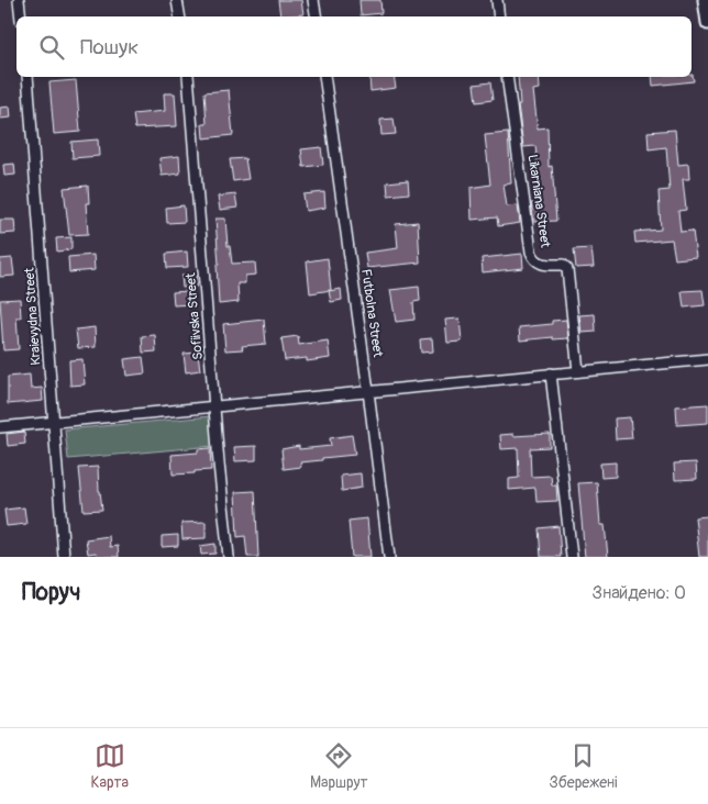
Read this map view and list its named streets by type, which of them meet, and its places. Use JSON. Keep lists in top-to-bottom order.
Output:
{
  "streets": {
    "street": [
      "Likarniana Street",
      "Futbolna Street",
      "Kraievydna Street",
      "Sofiivska Street"
    ]
  },
  "page": {
    "search": "Пошук",
    "heading": ["Поруч", "Знайдено: 0"],
    "nav": ["Карта", "Маршрут", "Збережені"]
  }
}
